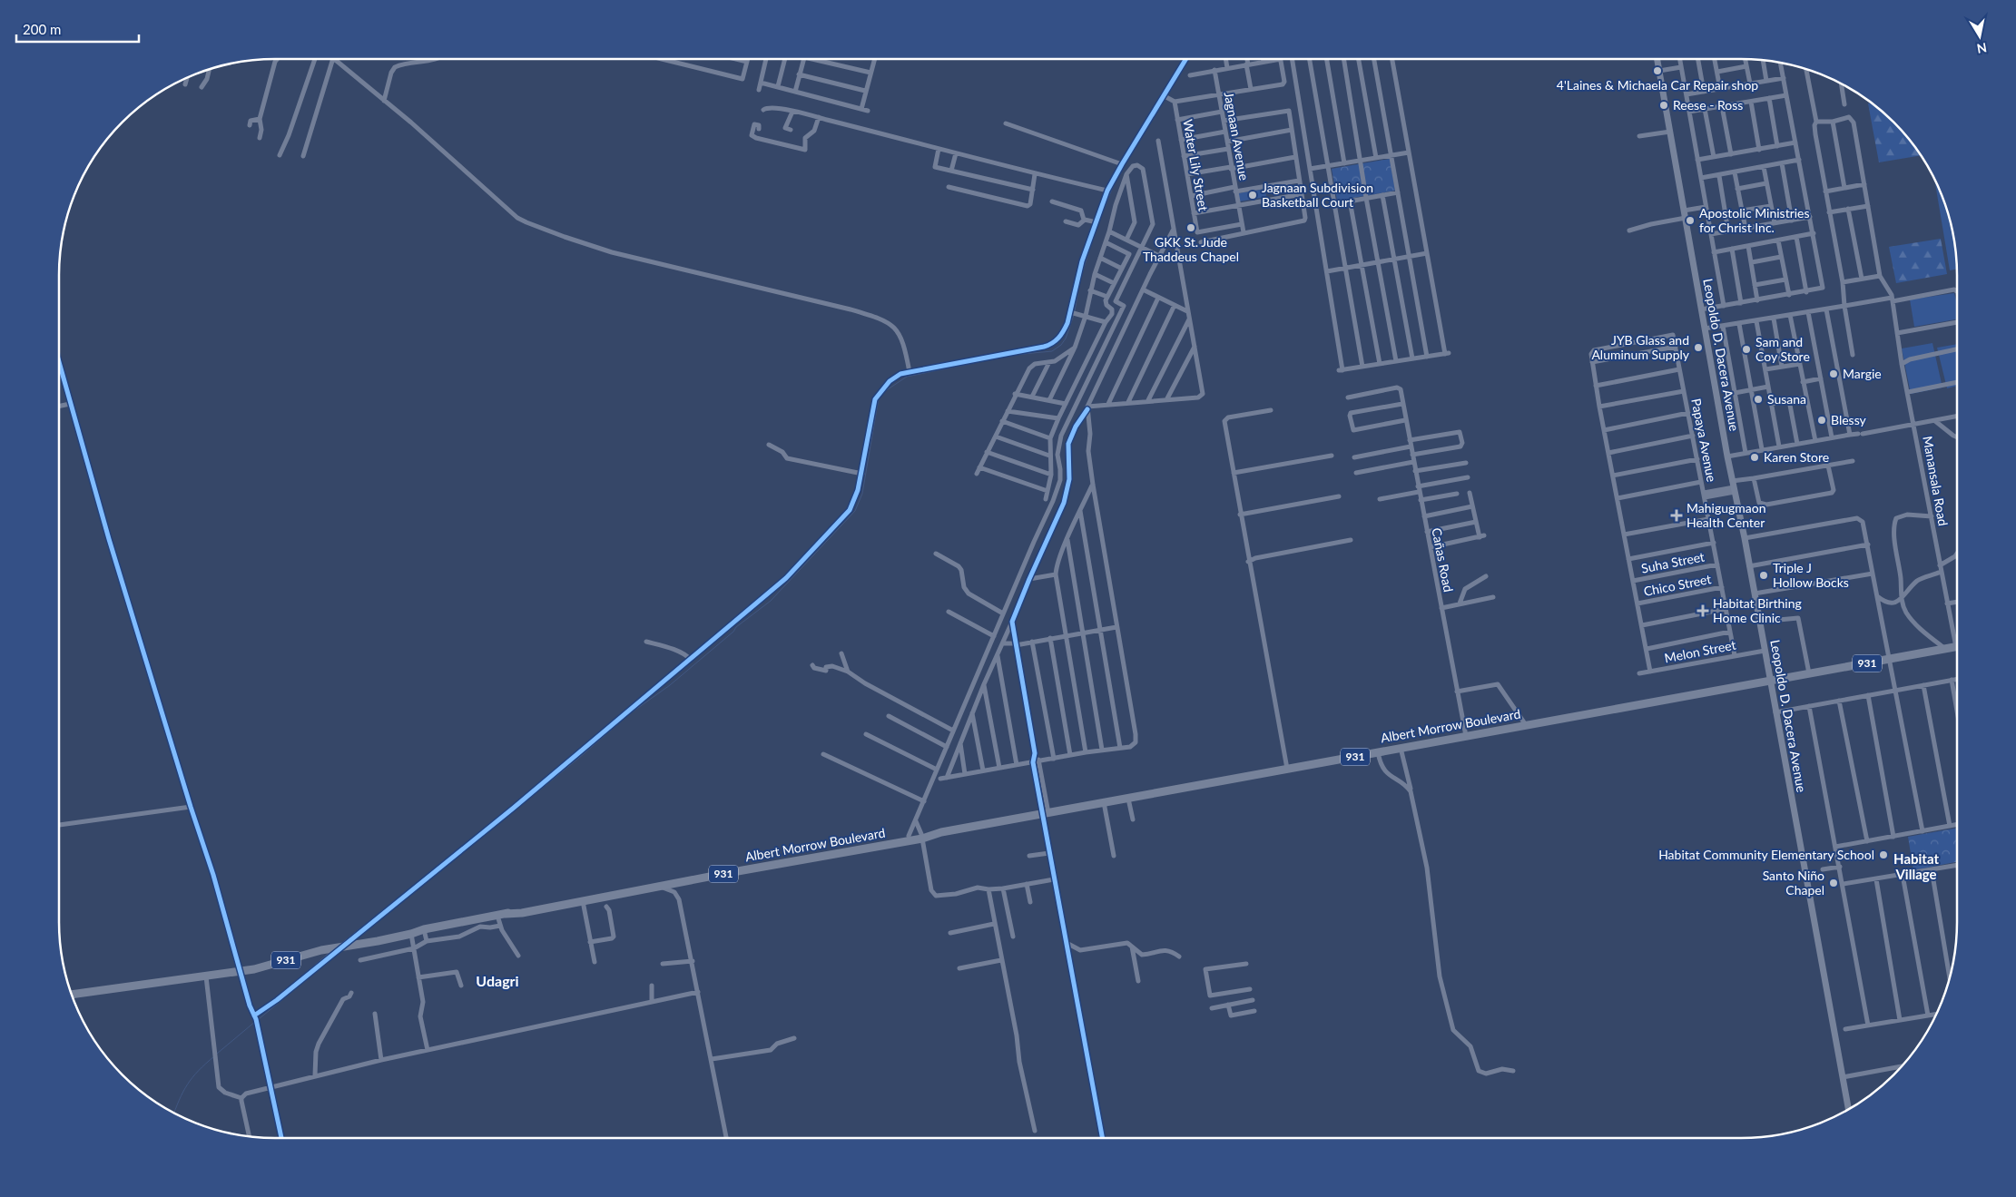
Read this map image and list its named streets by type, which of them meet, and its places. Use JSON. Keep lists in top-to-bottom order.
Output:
{
  "streets": {
    "highway": ["931", "Albert Morrow Boulevard"],
    "main road": ["Leopoldo D. Dacera Avenue"],
    "street": [
      "Jagnaan Avenue",
      "Water Lily Street",
      "Papaya Avenue",
      "Manansala Road",
      "Cañas Road",
      "Suha Street",
      "Chico Street",
      "Melon Street"
    ]
  },
  "crossings": [
    ["Jagnaan Avenue", "Water Lily Street"],
    ["Leopoldo D. Dacera Avenue", "Melon Street"],
    ["Leopoldo D. Dacera Avenue", "Albert Morrow Boulevard"],
    ["Papaya Avenue", "Suha Street"],
    ["Papaya Avenue", "Chico Street"],
    ["Papaya Avenue", "Melon Street"],
    ["Manansala Road", "Albert Morrow Boulevard"],
    ["Cañas Road", "Albert Morrow Boulevard"]
  ],
  "districts": ["Habitat Village", "Udagri"],
  "places": {
    "other": [
      "4'Laines & Michaela Car Repair shop",
      "Reese - Ross",
      "Jagnaan Subdivision Basketball Court",
      "Apostolic Ministries for Christ Inc.",
      "GKK St. Jude Thaddeus Chapel",
      "JYB Glass and Aluminum Supply",
      "Sam and Coy Store",
      "Margie",
      "Susana",
      "Blessy",
      "Karen Store",
      "Triple J Hollow Bocks",
      "Habitat Community Elementary School",
      "Santo Niño Chapel"
    ],
    "health": ["Mahigugmaon Health Center", "Habitat Birthing Home Clinic"]
  },
  "scale_bar": "200 m",
  "north": "bottom"
}
